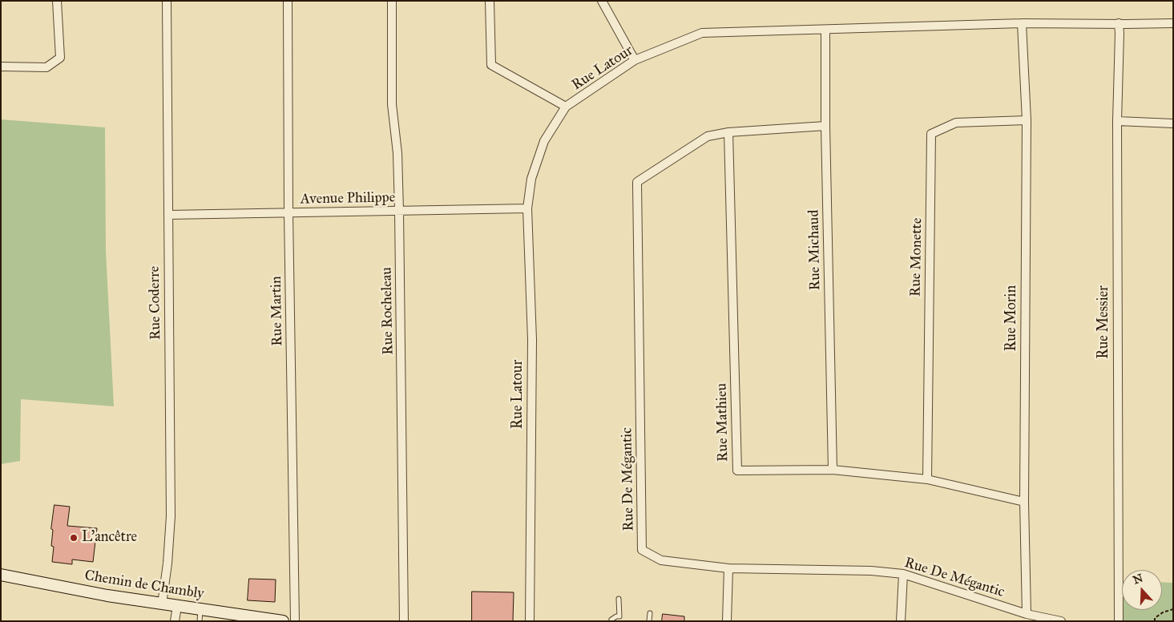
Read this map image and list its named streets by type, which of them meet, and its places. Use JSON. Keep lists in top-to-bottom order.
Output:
{
  "streets": {
    "street": [
      "Rue Latour",
      "Avenue Philippe",
      "Rue Michaud",
      "Rue Monette",
      "Rue Coderre",
      "Rue Martin",
      "Rue Rocheleau",
      "Rue Morin",
      "Rue Messier",
      "Rue Mathieu",
      "Rue De Mégantic",
      "Chemin de Chambly"
    ]
  },
  "crossings": [
    ["Rue Latour", "Avenue Philippe"],
    ["Rue Latour", "Rue Michaud"],
    ["Rue Latour", "Rue Morin"],
    ["Rue Latour", "Rue Messier"],
    ["Avenue Philippe", "Rue Coderre"],
    ["Avenue Philippe", "Rue Martin"],
    ["Avenue Philippe", "Rue Rocheleau"],
    ["Rue Michaud", "Rue Mathieu"],
    ["Rue Michaud", "Rue De Mégantic"],
    ["Rue Monette", "Rue Morin"],
    ["Rue Monette", "Rue Mathieu"],
    ["Rue Coderre", "Chemin de Chambly"],
    ["Rue Morin", "Rue Mathieu"],
    ["Rue Morin", "Rue De Mégantic"],
    ["Rue Mathieu", "Rue De Mégantic"]
  ],
  "places": ["L'ancêtre"],
  "north": "top"
}
